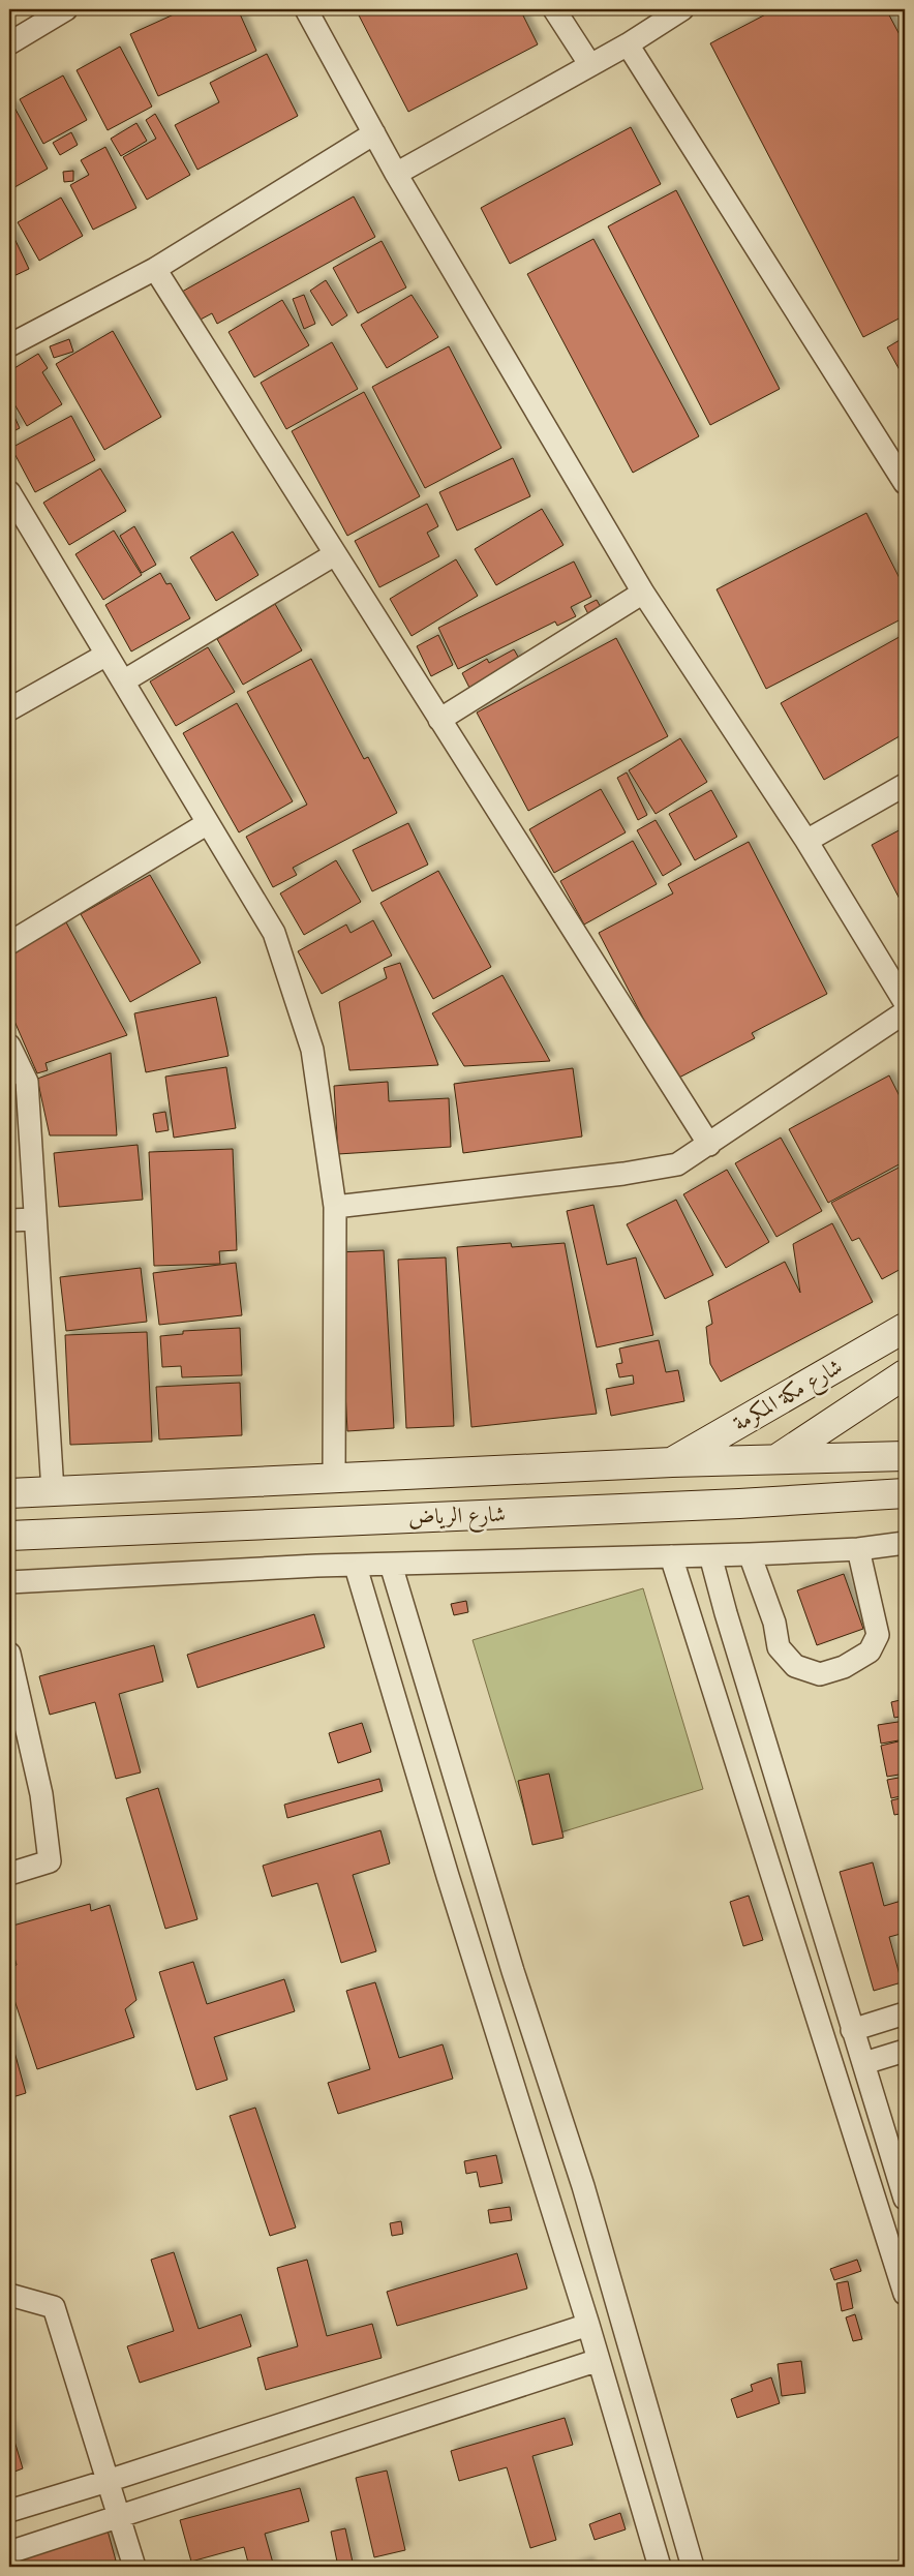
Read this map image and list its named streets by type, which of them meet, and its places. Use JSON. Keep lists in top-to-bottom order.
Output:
{
  "streets": {
    "main road": ["شارع مكة المكرمة", "شارع الرياض"]
  },
  "crossings": [
    ["شارع مكة المكرمة", "شارع الرياض"]
  ]
}
